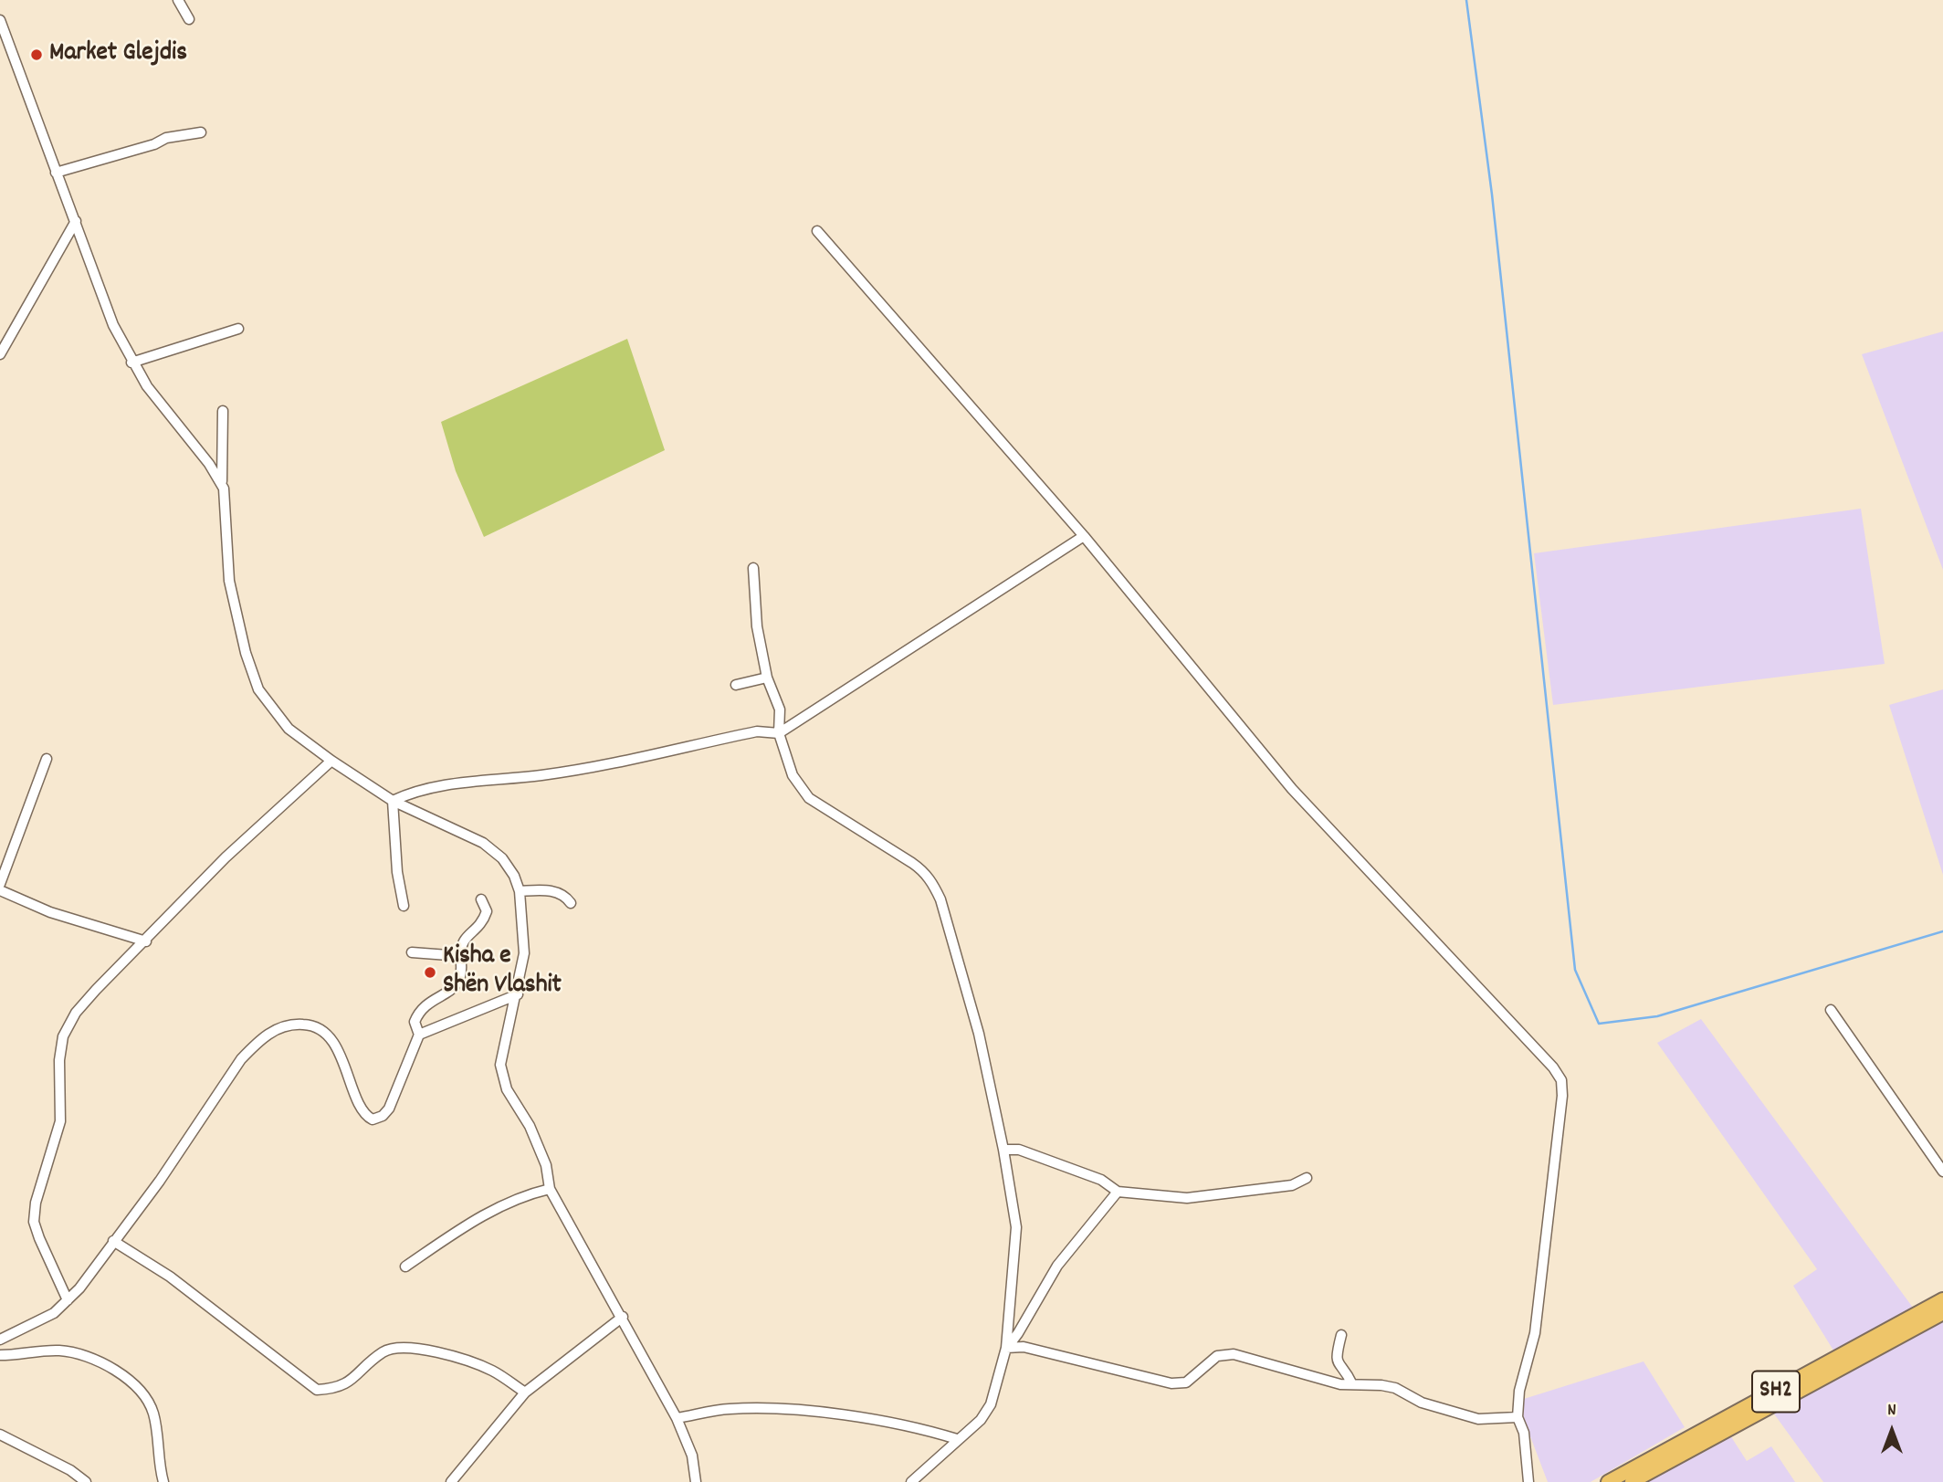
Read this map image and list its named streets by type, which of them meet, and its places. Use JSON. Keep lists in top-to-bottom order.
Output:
{
  "streets": {
    "highway": ["SH2"]
  },
  "places": ["Market Glejdis", "Kisha e Shën Vlashit"],
  "north": "top"
}
